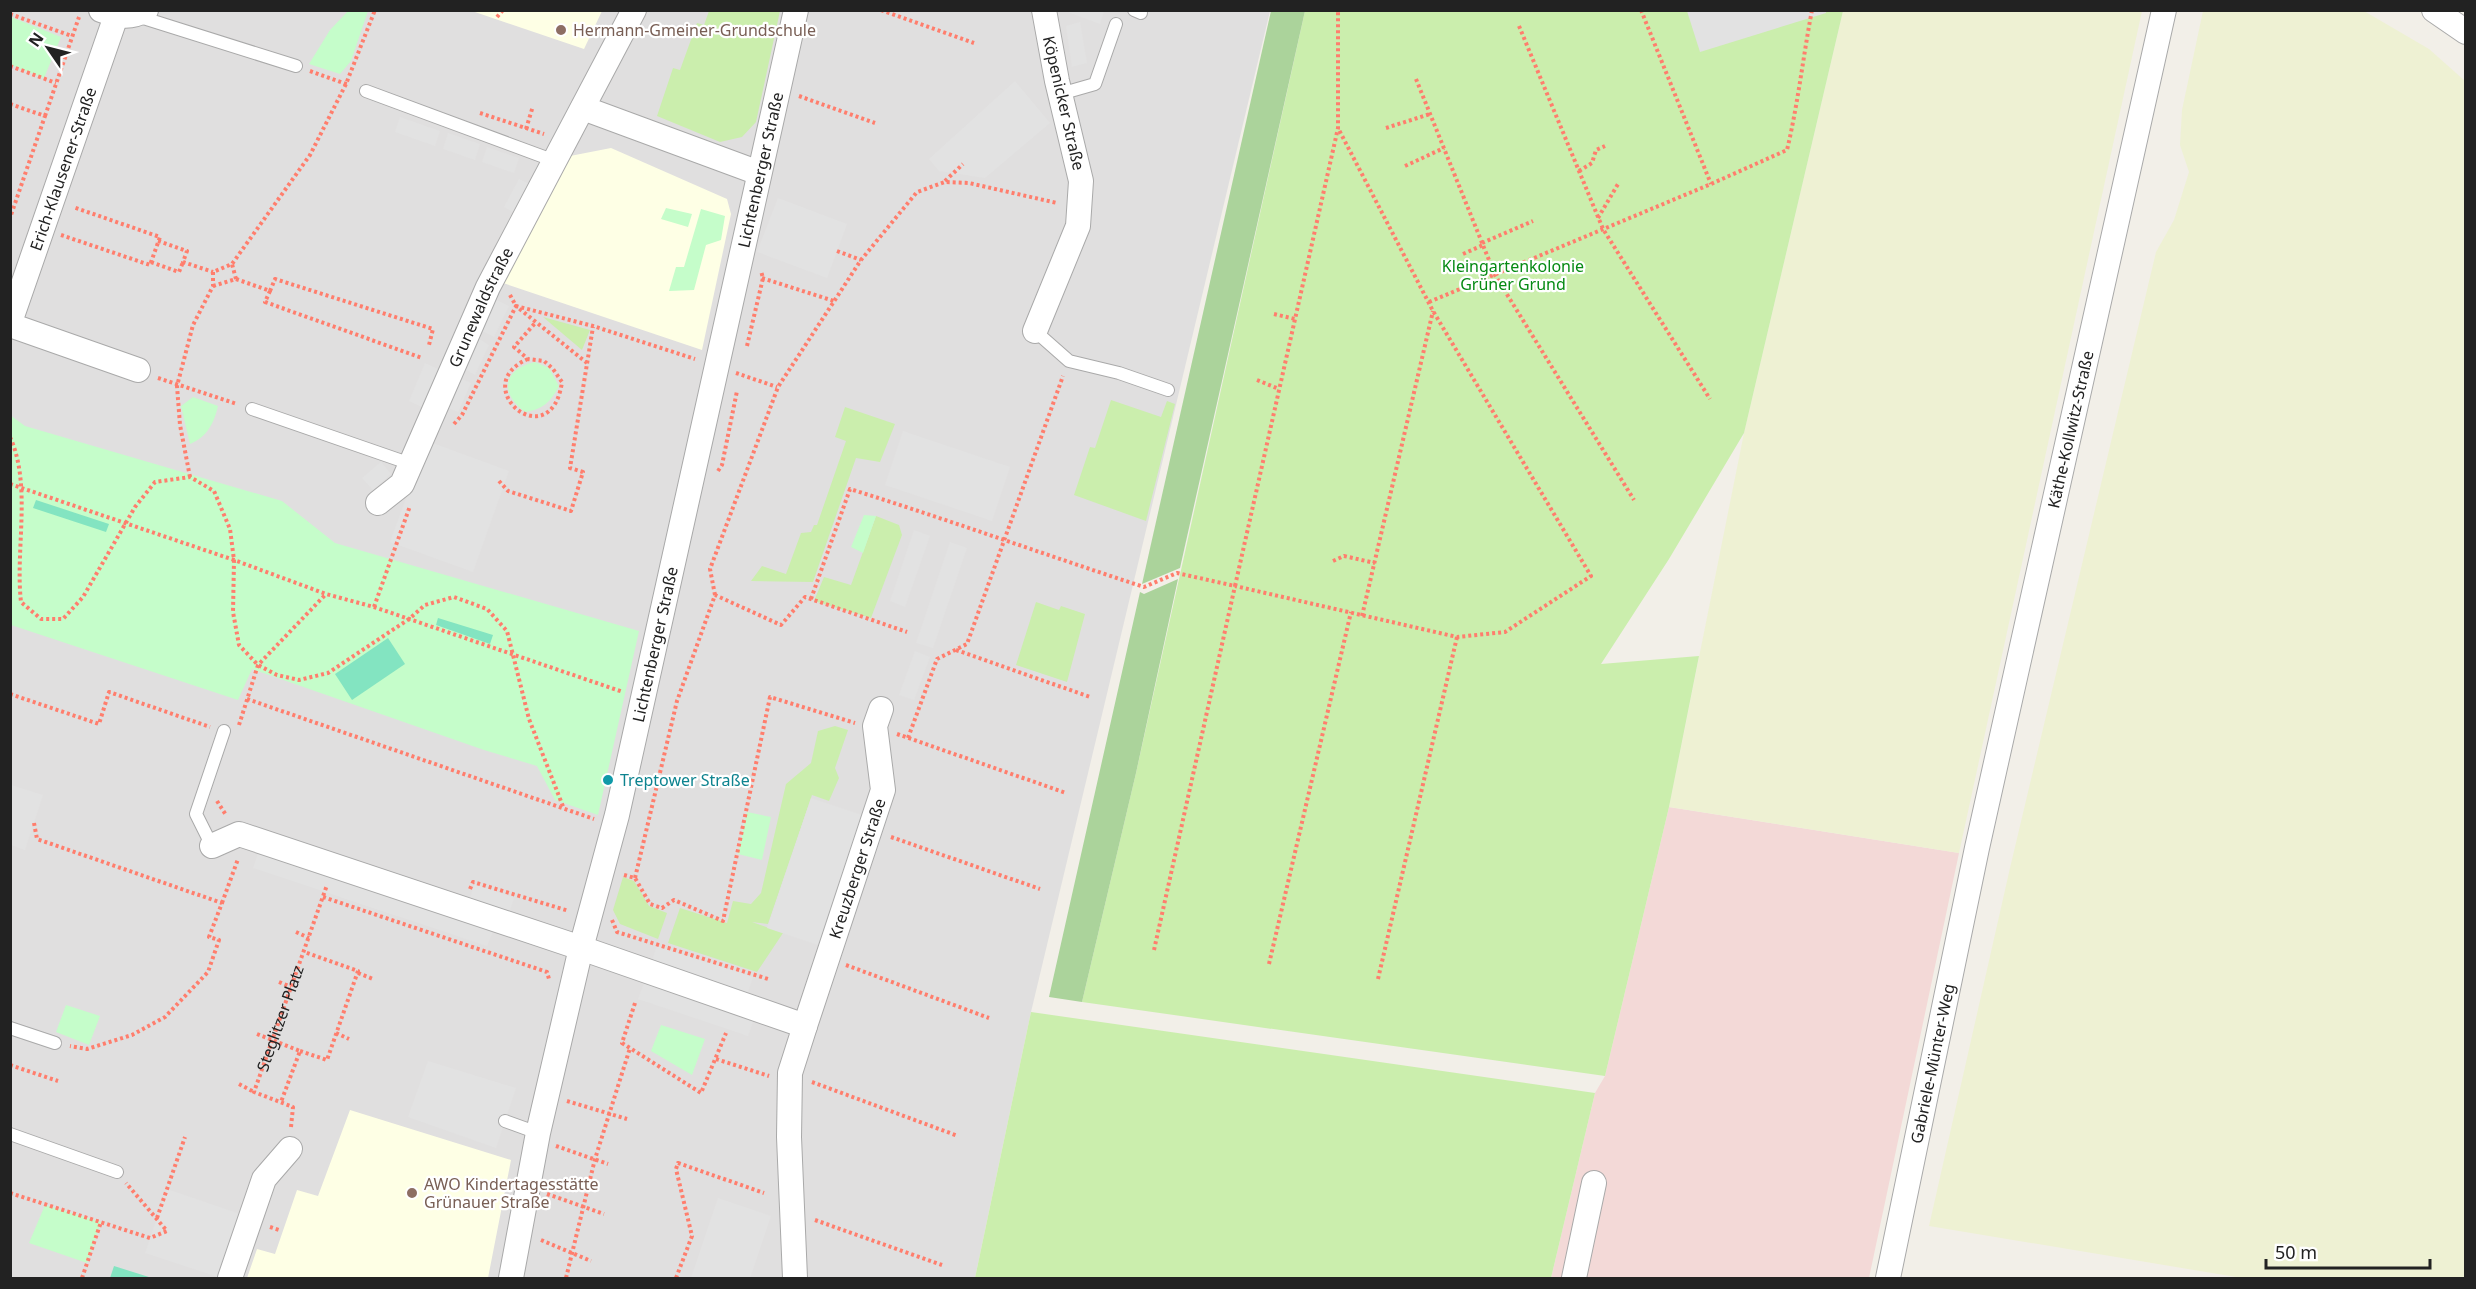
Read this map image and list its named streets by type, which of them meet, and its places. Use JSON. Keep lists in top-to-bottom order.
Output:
{
  "streets": {
    "street": [
      "Köpenicker Straße",
      "Erich-Klausener-Straße",
      "Lichtenberger Straße",
      "Grunewaldstraße",
      "Käthe-Kollwitz-Straße",
      "Kreuzberger Straße",
      "Gabriele-Münter-Weg"
    ],
    "path": ["Steglitzer Platz"]
  },
  "crossings": [
    ["Käthe-Kollwitz-Straße", "Gabriele-Münter-Weg"]
  ],
  "parks": ["Kleingartenkolonie Grüner Grund"],
  "places": ["Hermann-Gmeiner-Grundschule", "Treptower Straße", "AWO Kindertagesstätte Grünauer Straße"],
  "scale_bar": "50 m",
  "north": "top left"
}
